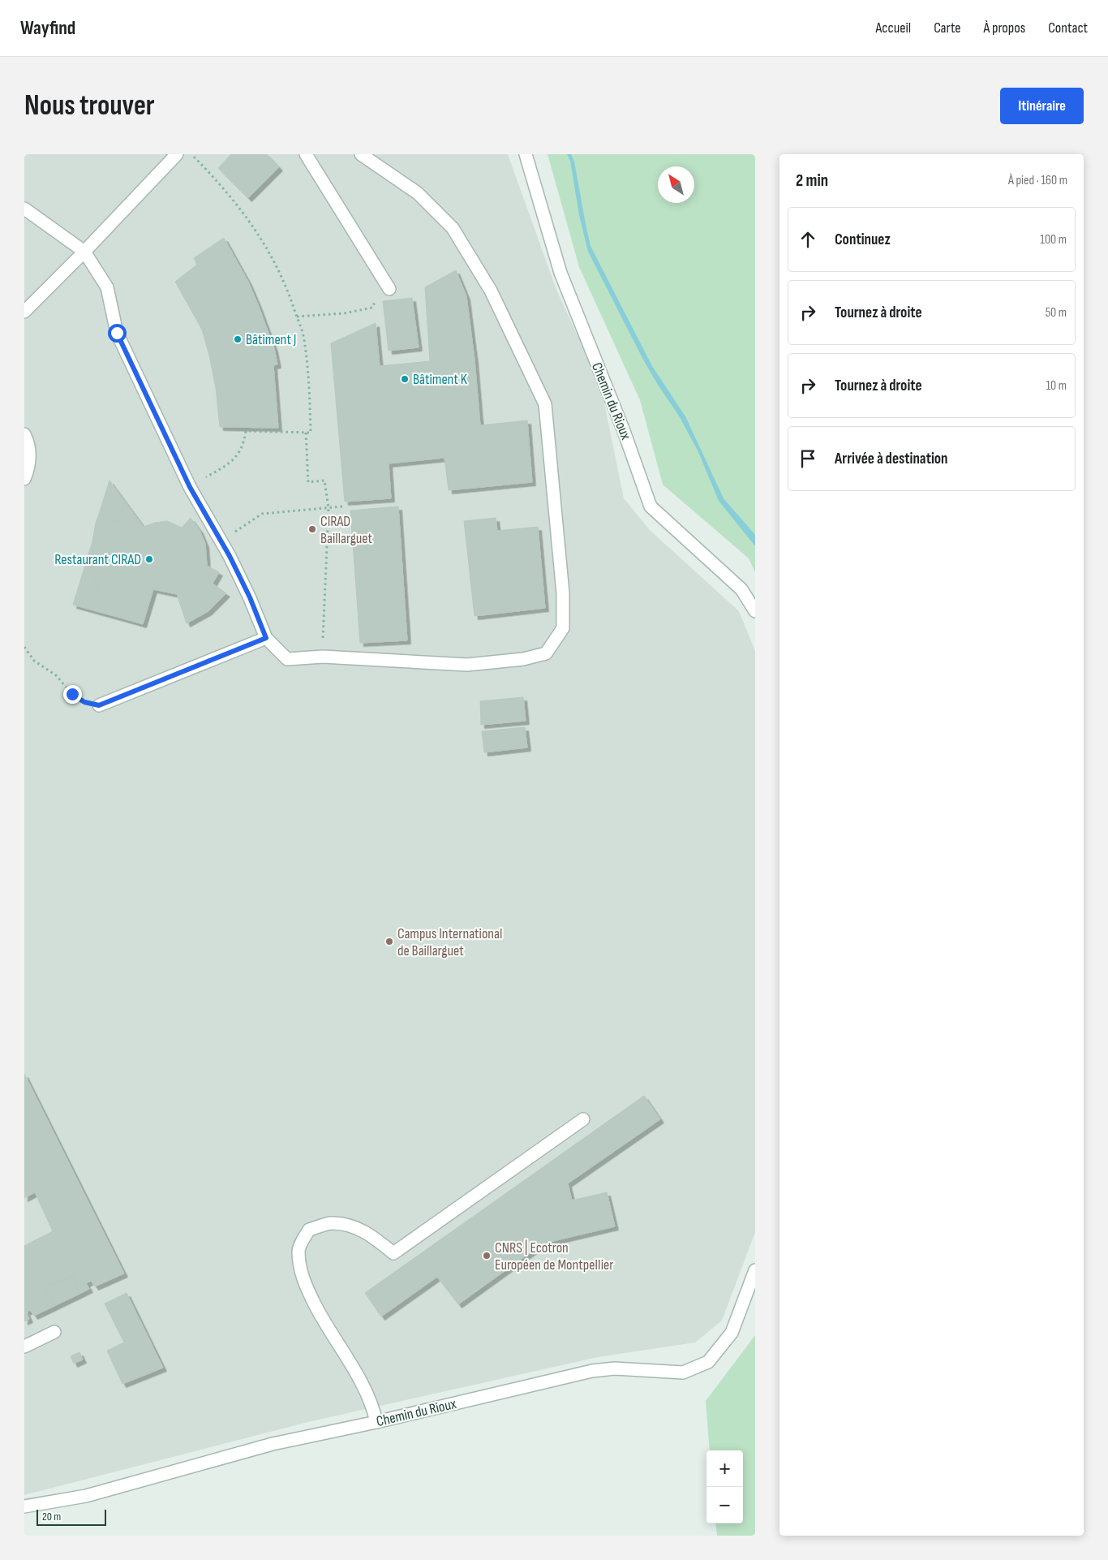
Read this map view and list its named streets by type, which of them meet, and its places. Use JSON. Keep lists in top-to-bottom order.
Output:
{
  "streets": {
    "street": ["Chemin du Rioux"]
  },
  "places": [
    "Bâtiment J",
    "Bâtiment K",
    "CIRAD Baillarguet",
    "Restaurant CIRAD",
    "Campus International de Baillarguet",
    "CNRS | Ecotron Européen de Montpellier"
  ],
  "scale_bar": "20 m",
  "north": "top left",
  "page": {
    "header": "Wayfind",
    "nav": [
      "Accueil",
      "Carte",
      "À propos",
      "Contact"
    ],
    "buttons": "Itinéraire",
    "title": "Nous trouver",
    "heading": ["2 min", "À pied · 160 m"],
    "list": [
      ["Continuez", "100 m"],
      ["Tournez à droite", "50 m"],
      ["Tournez à droite", "10 m"],
      "Arrivée à destination"
    ],
    "map_buttons": ["+", "−"],
    "scale": "20 m"
  }
}
